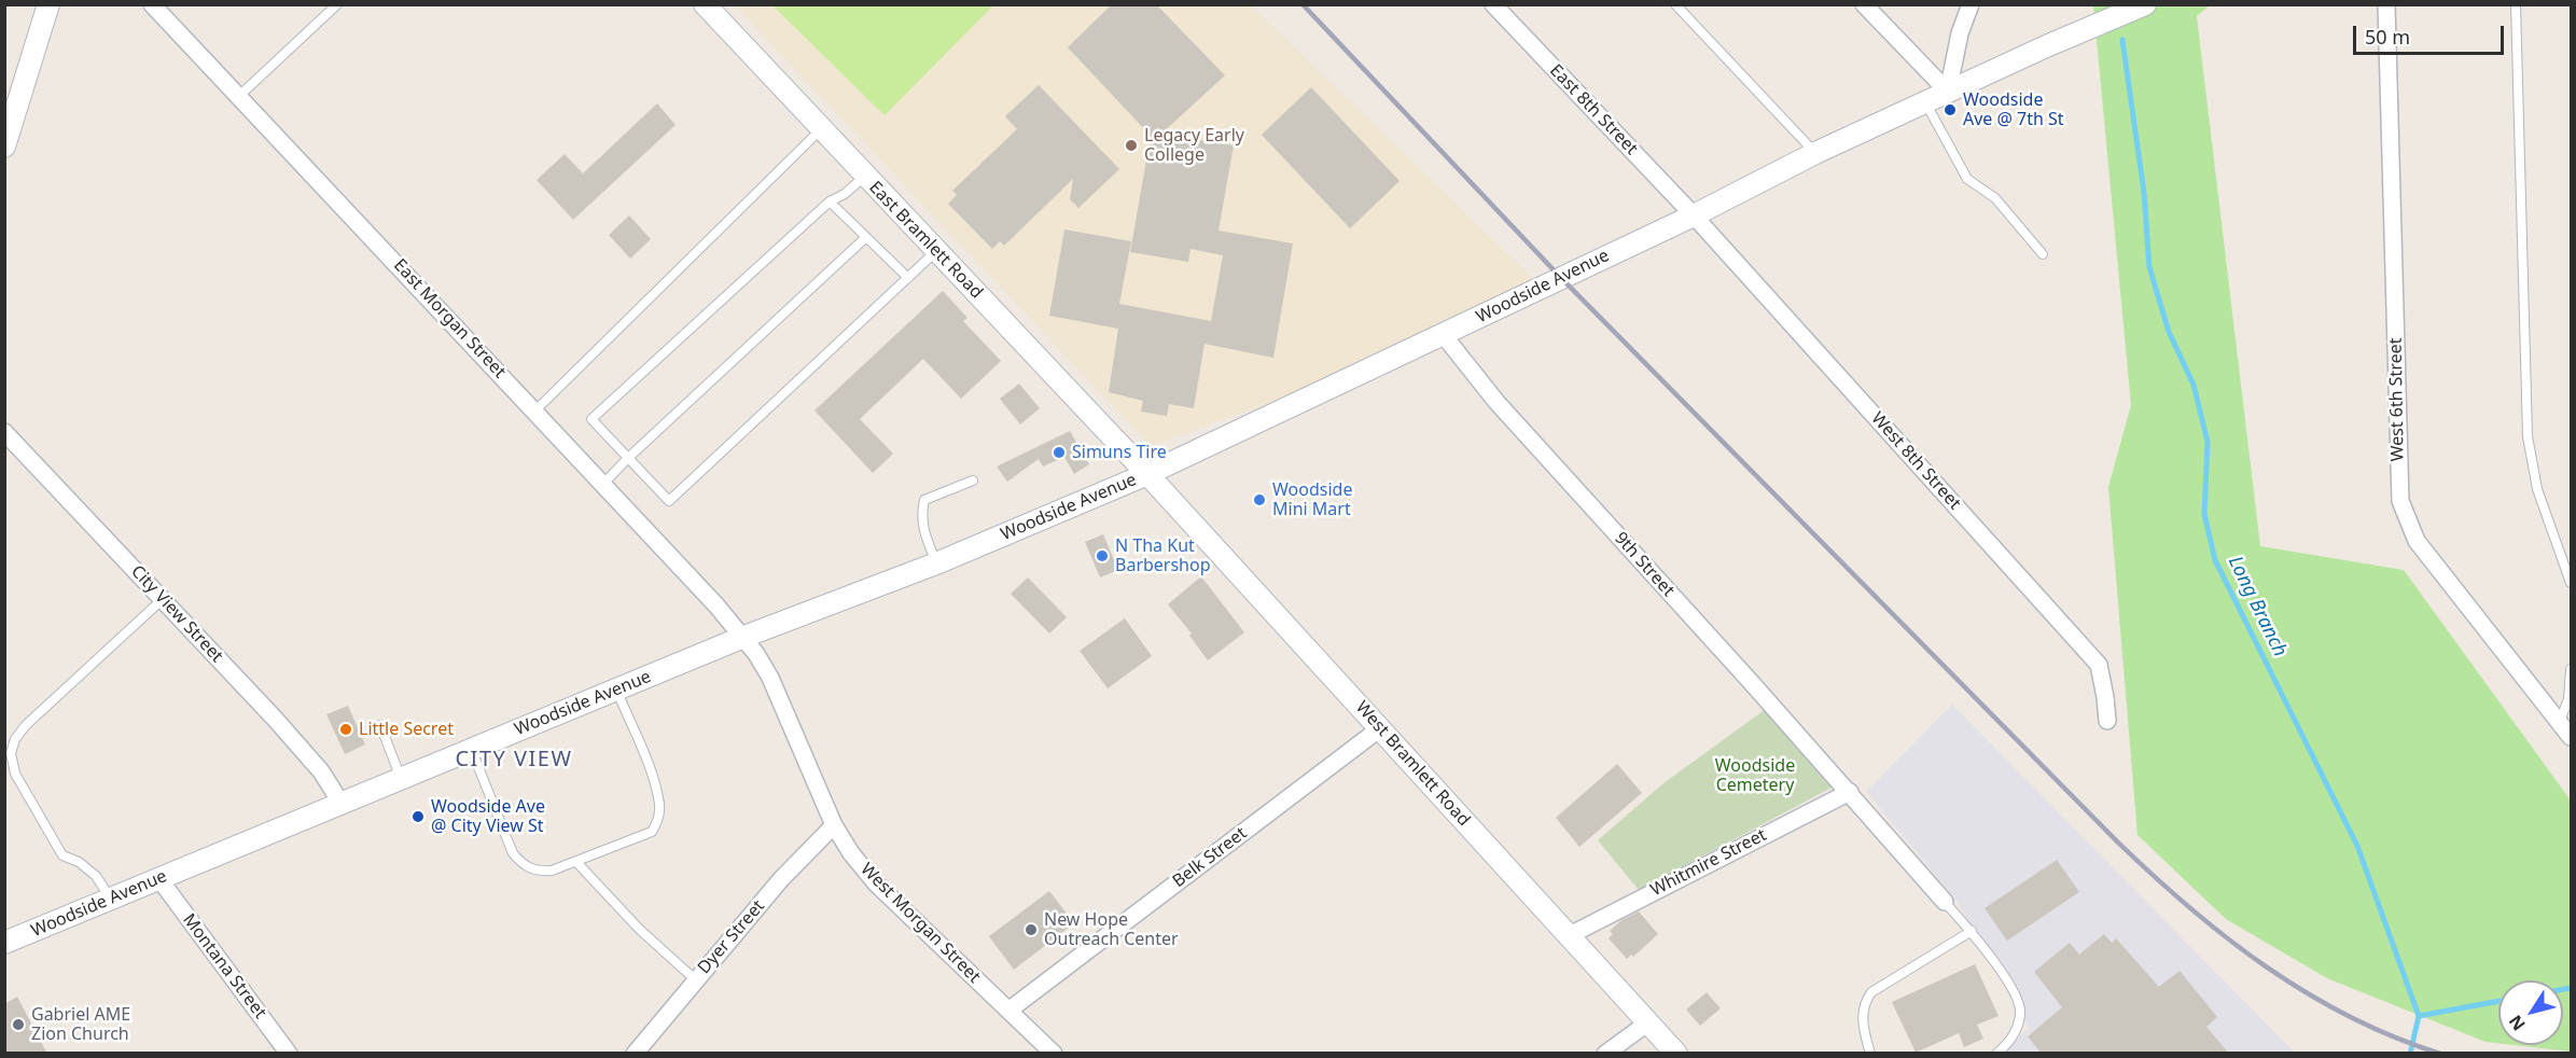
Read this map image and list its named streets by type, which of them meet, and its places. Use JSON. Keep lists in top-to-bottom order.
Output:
{
  "streets": {
    "street": [
      "East 8th Street",
      "East Bramlett Road",
      "Woodside Avenue",
      "East Morgan Street",
      "West 6th Street",
      "West 8th Street",
      "9th Street",
      "City View Street",
      "West Bramlett Road",
      "Belk Street",
      "Whitmire Street",
      "West Morgan Street",
      "Dyer Street",
      "Montana Street"
    ]
  },
  "crossings": [
    ["East 8th Street", "Woodside Avenue"],
    ["East 8th Street", "West 8th Street"],
    ["East Bramlett Road", "Woodside Avenue"],
    ["East Bramlett Road", "West Bramlett Road"],
    ["Woodside Avenue", "East Morgan Street"],
    ["Woodside Avenue", "West 8th Street"],
    ["Woodside Avenue", "9th Street"],
    ["Woodside Avenue", "City View Street"],
    ["Woodside Avenue", "West Bramlett Road"],
    ["Woodside Avenue", "West Morgan Street"],
    ["Woodside Avenue", "Montana Street"],
    ["East Morgan Street", "West Morgan Street"],
    ["9th Street", "Whitmire Street"],
    ["West Bramlett Road", "Belk Street"],
    ["West Bramlett Road", "Whitmire Street"],
    ["Belk Street", "West Morgan Street"],
    ["West Morgan Street", "Dyer Street"]
  ],
  "districts": ["CITY VIEW"],
  "water": ["Long Branch"],
  "parks": ["Woodside Cemetery"],
  "places": [
    "Woodside Ave @ 7th St",
    "Legacy Early College",
    "Simuns Tire",
    "Woodside Mini Mart",
    "N Tha Kut Barbershop",
    "Little Secret",
    "Woodside Ave @ City View St",
    "New Hope Outreach Center",
    "Gabriel AME Zion Church"
  ],
  "scale_bar": "50 m",
  "north": "bottom left"
}
